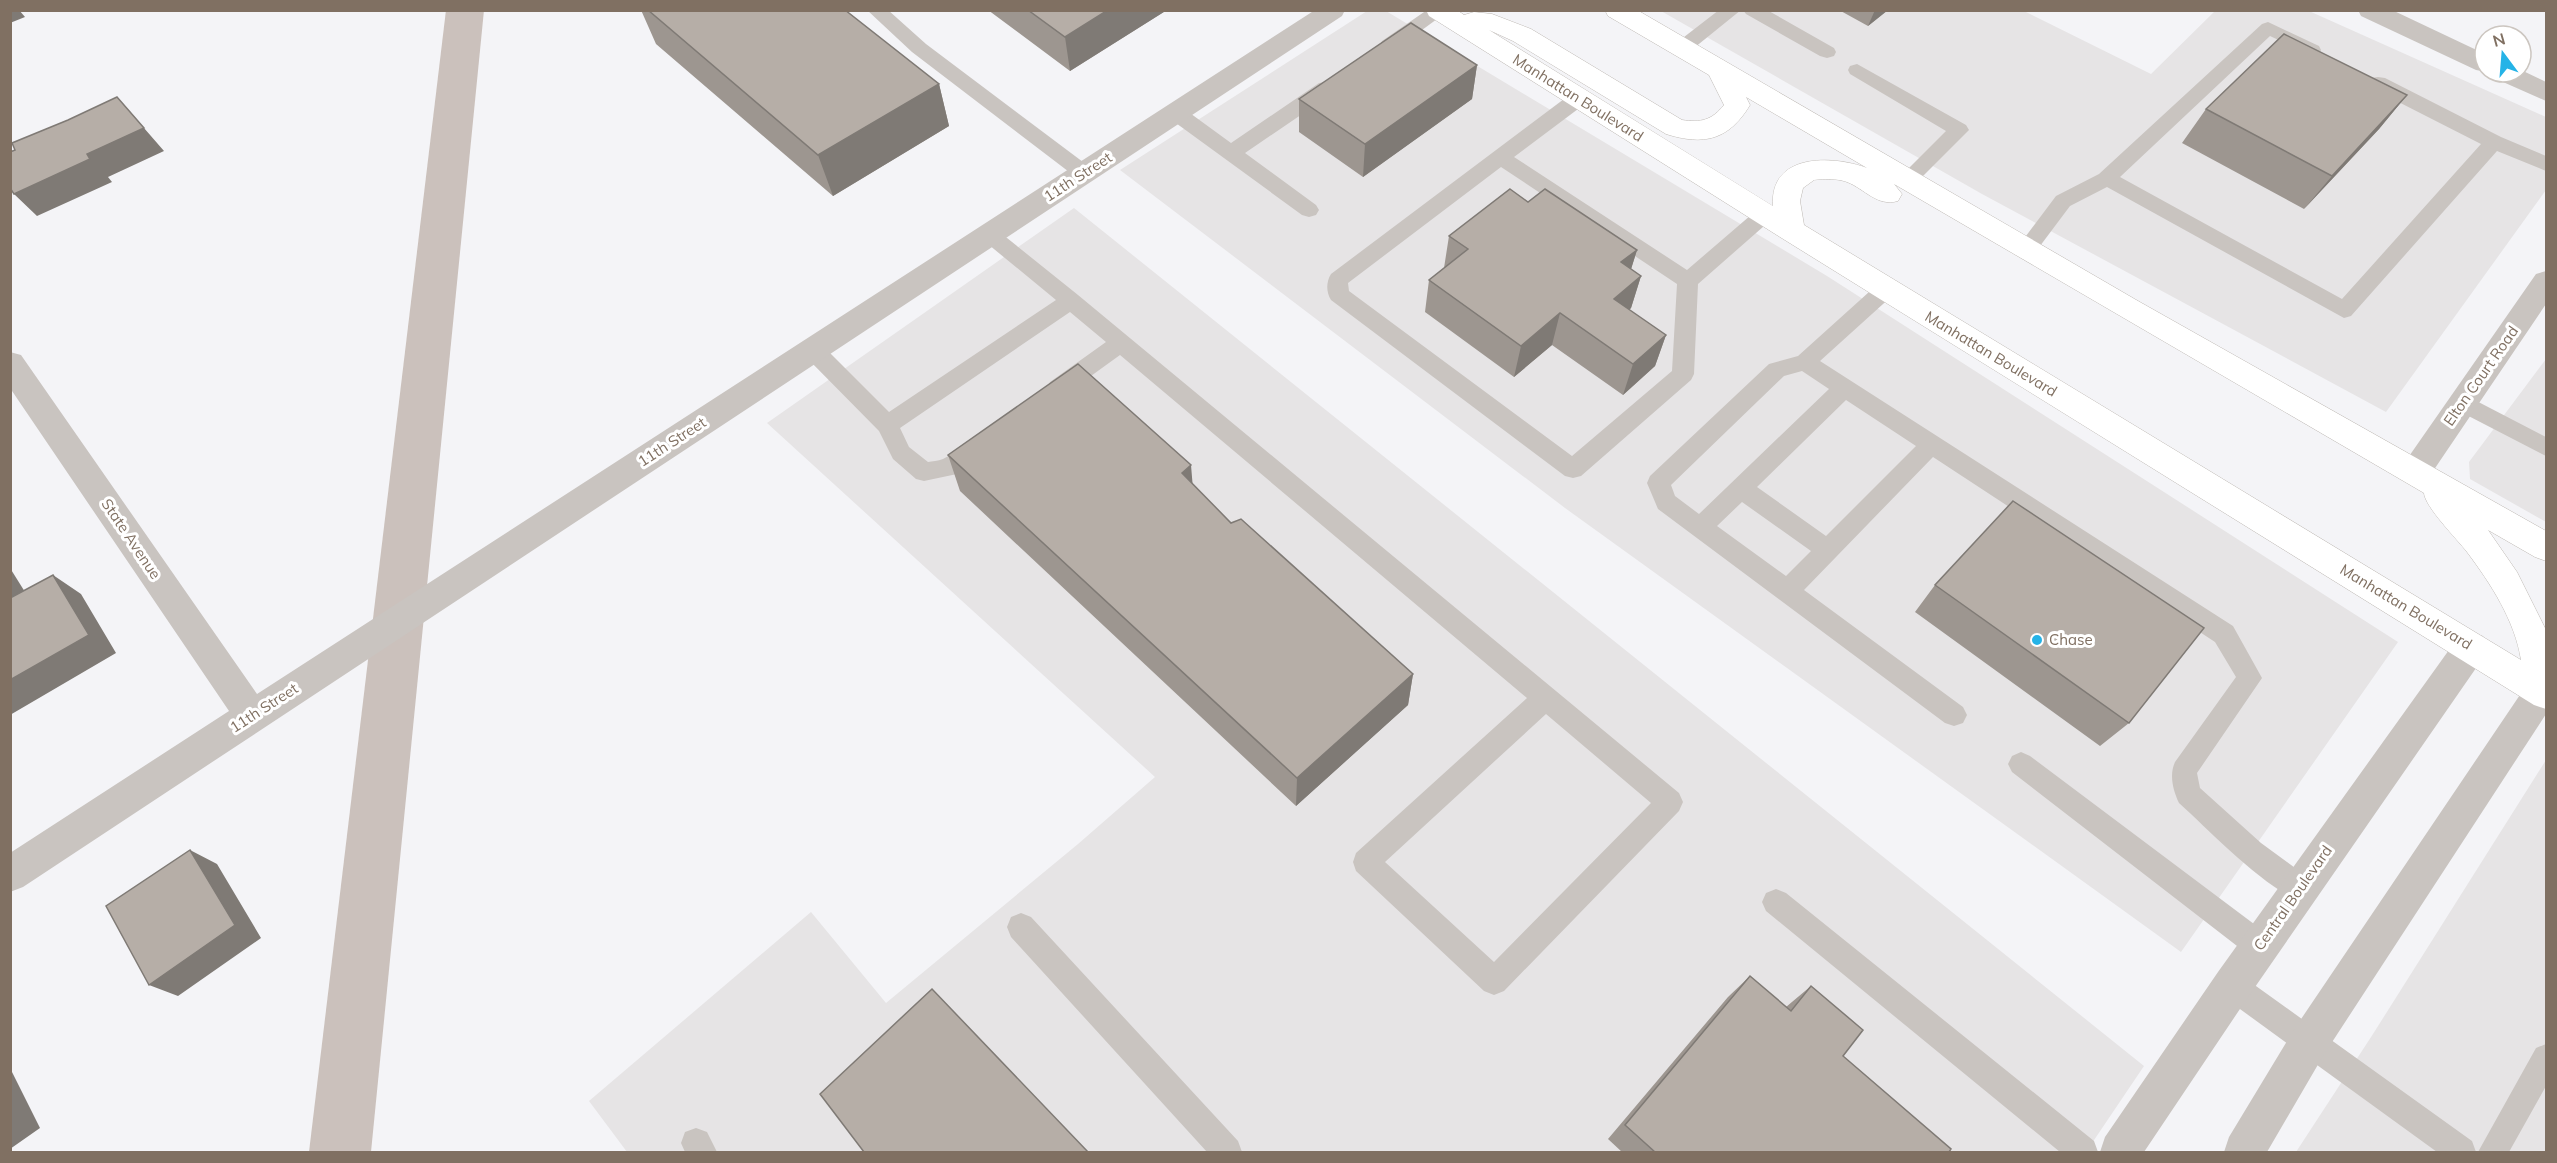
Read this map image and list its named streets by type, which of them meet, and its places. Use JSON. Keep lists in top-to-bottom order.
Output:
{
  "streets": {
    "street": [
      "Manhattan Boulevard",
      "11th Street",
      "Elton Court Road",
      "State Avenue",
      "Central Boulevard"
    ]
  },
  "crossings": [
    ["Manhattan Boulevard", "Central Boulevard"],
    ["11th Street", "State Avenue"]
  ],
  "places": ["Chase"],
  "north": "top"
}
